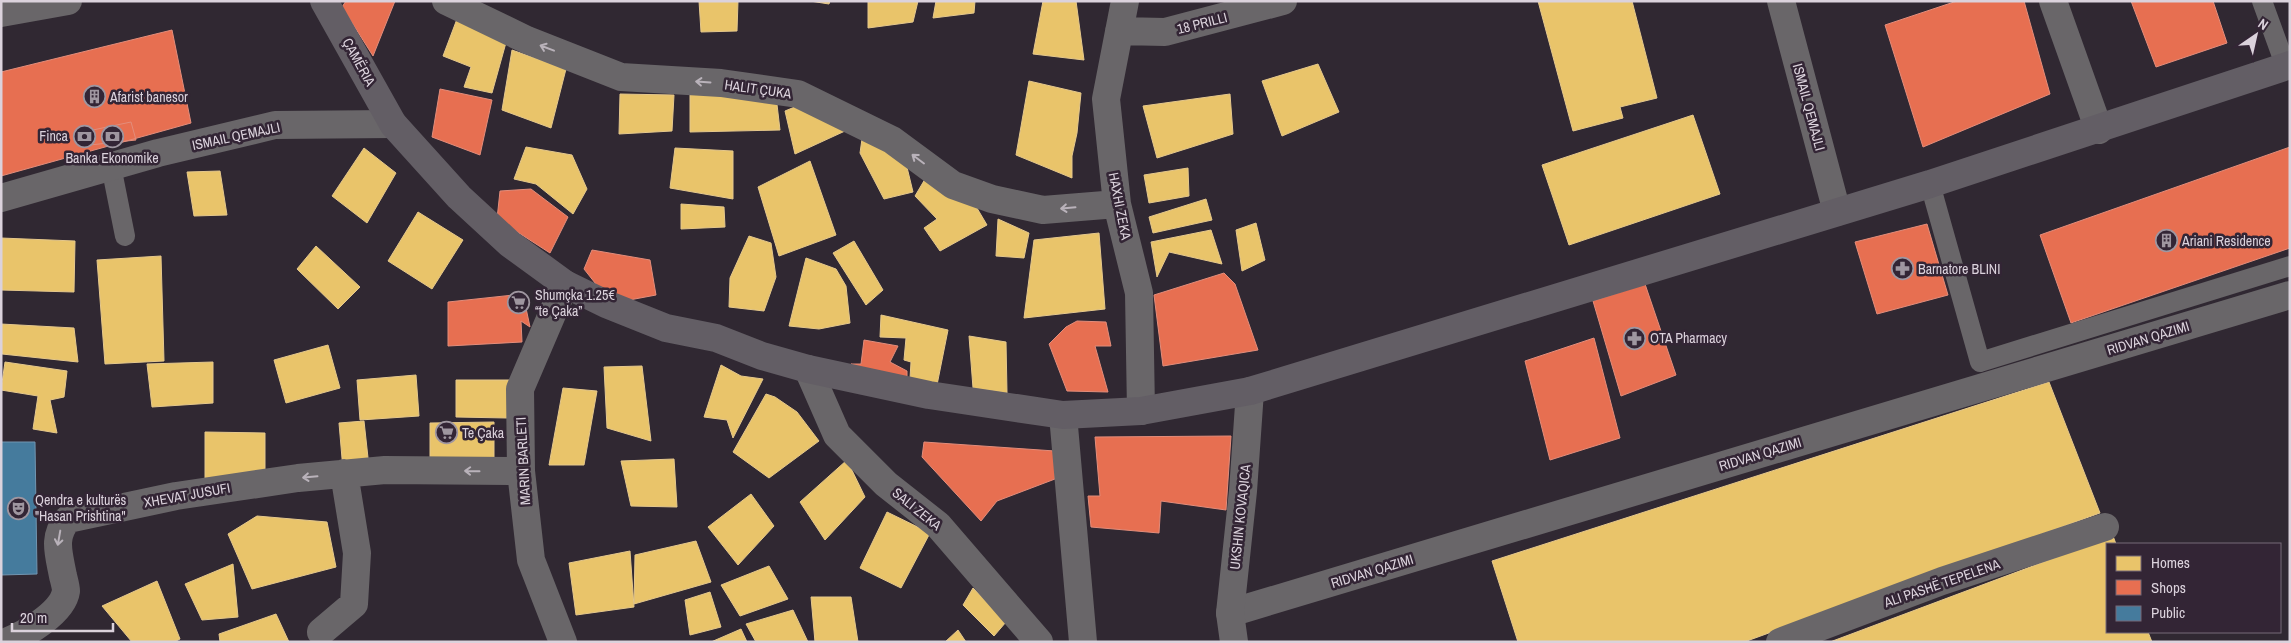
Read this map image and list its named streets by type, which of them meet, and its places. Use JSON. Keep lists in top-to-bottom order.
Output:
{
  "streets": {
    "main road": ["ÇAMËRIA"],
    "street": [
      "18 PRILLI",
      "HALIT ÇUKA",
      "ISMAIL QEMAJLI",
      "HAXHI ZEKA",
      "RIDVAN QAZIMI",
      "MARIN BARLETI",
      "XHEVAT JUSUFI",
      "SALI ZEKA",
      "UKSHIN KOVAQICA",
      "ALI PASHË TEPELENA"
    ]
  },
  "crossings": [
    ["18 PRILLI", "HAXHI ZEKA"],
    ["ÇAMËRIA", "ISMAIL QEMAJLI"],
    ["ÇAMËRIA", "HAXHI ZEKA"],
    ["ÇAMËRIA", "MARIN BARLETI"],
    ["ÇAMËRIA", "SALI ZEKA"],
    ["ÇAMËRIA", "UKSHIN KOVAQICA"],
    ["HALIT ÇUKA", "HAXHI ZEKA"],
    ["RIDVAN QAZIMI", "UKSHIN KOVAQICA"],
    ["MARIN BARLETI", "XHEVAT JUSUFI"]
  ],
  "one_way": ["HALIT ÇUKA", "XHEVAT JUSUFI"],
  "places": {
    "building": ["Afarist banesor", "Ariani Residence"],
    "bank": ["Finca", "Banka Ekonomike"],
    "pharmacy": ["Barnatore BLINI", "OTA Pharmacy"],
    "supermarket": ["Shumçka 1.25€ “te Çaka”", "Te Çaka"],
    "theatre": ["Qendra e kulturës \"Hasan Prishtina\""]
  },
  "legend": ["Homes", "Shops", "Public"],
  "scale_bar": "20 m",
  "north": "top right"
}
